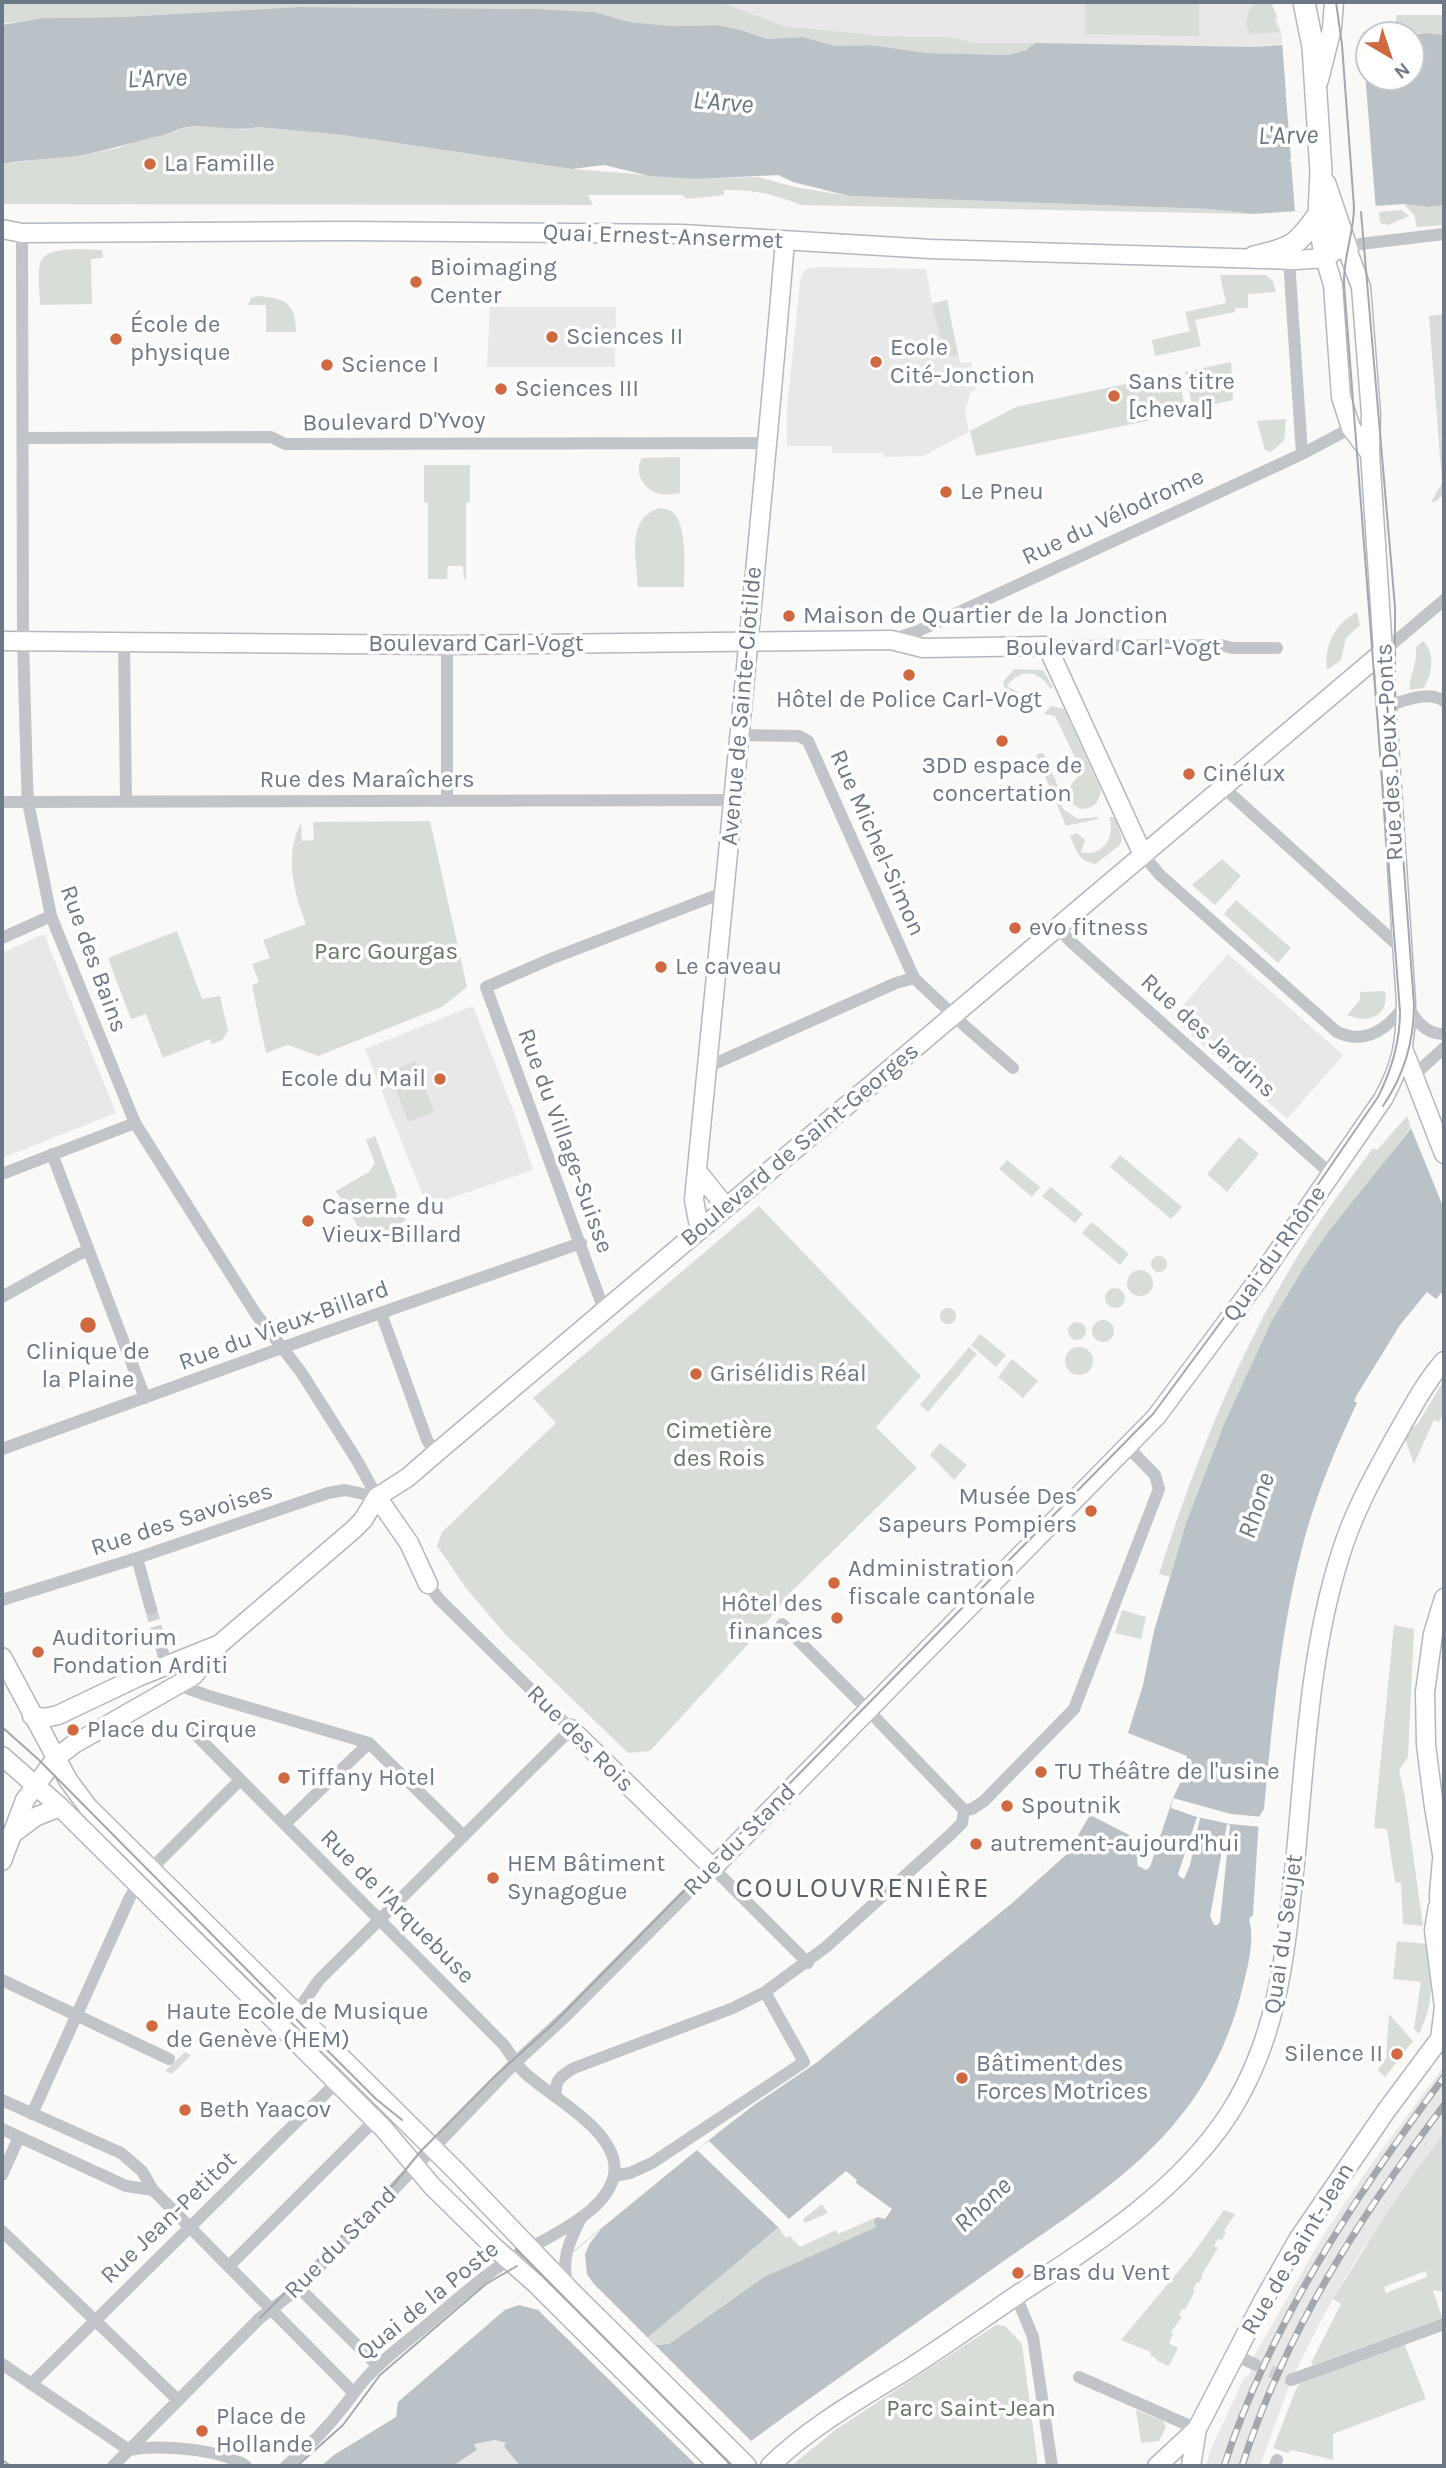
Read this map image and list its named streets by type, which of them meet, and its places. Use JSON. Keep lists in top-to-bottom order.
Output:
{
  "streets": {
    "street": [
      "Quai Ernest-Ansermet",
      "Boulevard D'Yvoy",
      "Rue du Vélodrome",
      "Boulevard Carl-Vogt",
      "Avenue de Sainte-Clotilde",
      "Rue des Deux-Ponts",
      "Rue des Maraîchers",
      "Rue Michel-Simon",
      "Rue des Bains",
      "Rue des Jardins",
      "Rue du Village-Suisse",
      "Boulevard de Saint-Georges",
      "Quai du Rhône",
      "Rue du Vieux-Billard",
      "Rue des Savoises",
      "Rue des Rois",
      "Rue du Stand",
      "Rue de l'Arquebuse",
      "Quai du Seujet",
      "Rue Jean-Petitot",
      "Rue de Saint-Jean",
      "Quai de la Poste"
    ]
  },
  "crossings": [
    ["Quai Ernest-Ansermet", "Avenue de Sainte-Clotilde"],
    ["Quai Ernest-Ansermet", "Rue des Bains"],
    ["Boulevard D'Yvoy", "Avenue de Sainte-Clotilde"],
    ["Boulevard D'Yvoy", "Rue des Bains"],
    ["Rue du Vélodrome", "Boulevard Carl-Vogt"],
    ["Boulevard Carl-Vogt", "Avenue de Sainte-Clotilde"],
    ["Boulevard Carl-Vogt", "Rue des Bains"],
    ["Avenue de Sainte-Clotilde", "Rue des Maraîchers"],
    ["Avenue de Sainte-Clotilde", "Rue Michel-Simon"],
    ["Avenue de Sainte-Clotilde", "Rue du Village-Suisse"],
    ["Avenue de Sainte-Clotilde", "Boulevard de Saint-Georges"],
    ["Rue des Deux-Ponts", "Boulevard de Saint-Georges"],
    ["Rue des Deux-Ponts", "Quai du Rhône"],
    ["Rue des Maraîchers", "Rue des Bains"],
    ["Rue Michel-Simon", "Boulevard de Saint-Georges"],
    ["Rue des Bains", "Boulevard de Saint-Georges"],
    ["Rue des Bains", "Rue du Vieux-Billard"],
    ["Rue des Bains", "Rue des Savoises"],
    ["Rue des Bains", "Rue des Rois"],
    ["Rue des Jardins", "Boulevard de Saint-Georges"],
    ["Rue des Jardins", "Quai du Rhône"],
    ["Rue du Village-Suisse", "Boulevard de Saint-Georges"],
    ["Rue du Village-Suisse", "Rue du Vieux-Billard"],
    ["Boulevard de Saint-Georges", "Rue des Savoises"],
    ["Boulevard de Saint-Georges", "Rue des Rois"],
    ["Quai du Rhône", "Rue du Stand"],
    ["Rue des Savoises", "Rue des Rois"],
    ["Rue des Rois", "Rue du Stand"],
    ["Rue du Stand", "Rue de l'Arquebuse"]
  ],
  "districts": ["COULOUVRENIÈRE"],
  "water": ["L'Arve", "Rhone"],
  "parks": ["Parc Gourgas", "Cimetière des Rois", "Parc Saint-Jean"],
  "places": [
    "La Famille",
    "Bioimaging Center",
    "Sciences II",
    "École de physique",
    "Ecole Cité-Jonction",
    "Science I",
    "Sciences III",
    "Sans titre [cheval]",
    "Le Pneu",
    "Maison de Quartier de la Jonction",
    "Hôtel de Police Carl-Vogt",
    "3DD espace de concertation",
    "Cinélux",
    "evo fitness",
    "Le caveau",
    "Ecole du Mail",
    "Caserne du Vieux-Billard",
    "Clinique de la Plaine",
    "Grisélidis Réal",
    "Musée Des Sapeurs Pompiers",
    "Administration fiscale cantonale",
    "Hôtel des finances",
    "Auditorium Fondation Arditi",
    "Place du Cirque",
    "TU Théâtre de l'usine",
    "Tiffany Hotel",
    "Spoutnik",
    "autrement-aujourd'hui",
    "HEM Bâtiment Synagogue",
    "Haute Ecole de Musique de Genève (HEM)",
    "Silence II",
    "Bâtiment des Forces Motrices",
    "Beth Yaacov",
    "Bras du Vent",
    "Place de Hollande"
  ],
  "north": "bottom right"
}
